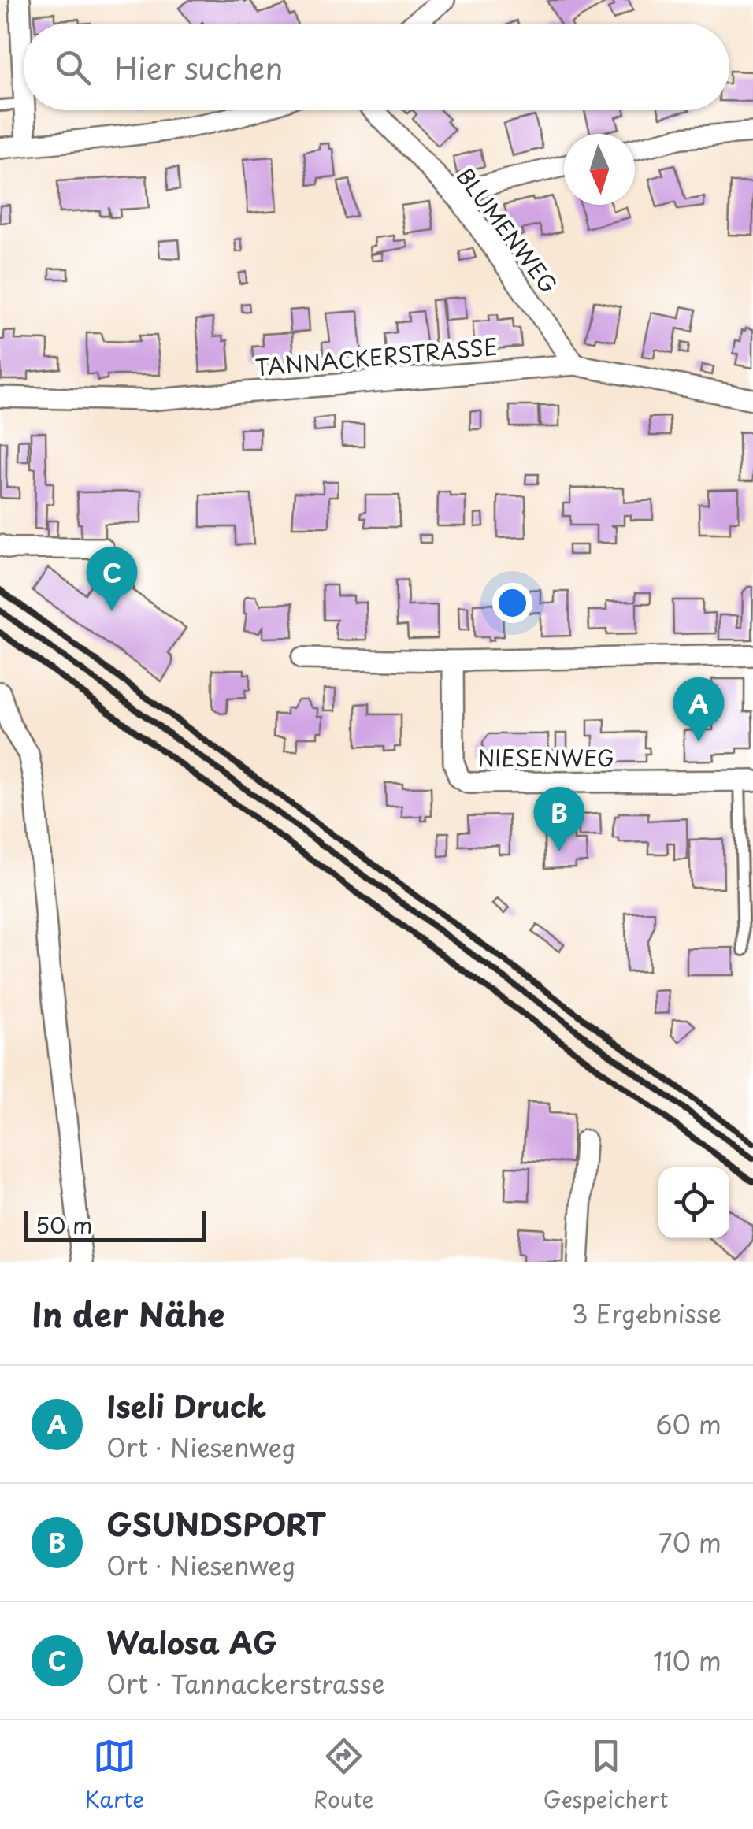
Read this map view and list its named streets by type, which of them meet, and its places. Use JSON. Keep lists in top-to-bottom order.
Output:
{
  "streets": {
    "street": ["BLUMENWEG", "TANNACKERSTRASSE", "NIESENWEG"]
  },
  "crossings": [
    ["BLUMENWEG", "TANNACKERSTRASSE"]
  ],
  "scale_bar": "50 m",
  "north": "bottom",
  "page": {
    "search": "Hier suchen",
    "pins": ["C", "A", "B"],
    "scale": "50 m",
    "heading": ["In der Nähe", "3 Ergebnisse"],
    "list": [
      {
        "mark": "A",
        "name": "Iseli Druck",
        "note": "Ort · Niesenweg",
        "value": "60 m"
      },
      {
        "mark": "B",
        "name": "GSUNDSPORT",
        "note": "Ort · Niesenweg",
        "value": "70 m"
      },
      {
        "mark": "C",
        "name": "Walosa AG",
        "note": "Ort · Tannackerstrasse",
        "value": "110 m"
      }
    ],
    "nav": ["Karte", "Route", "Gespeichert"]
  }
}
